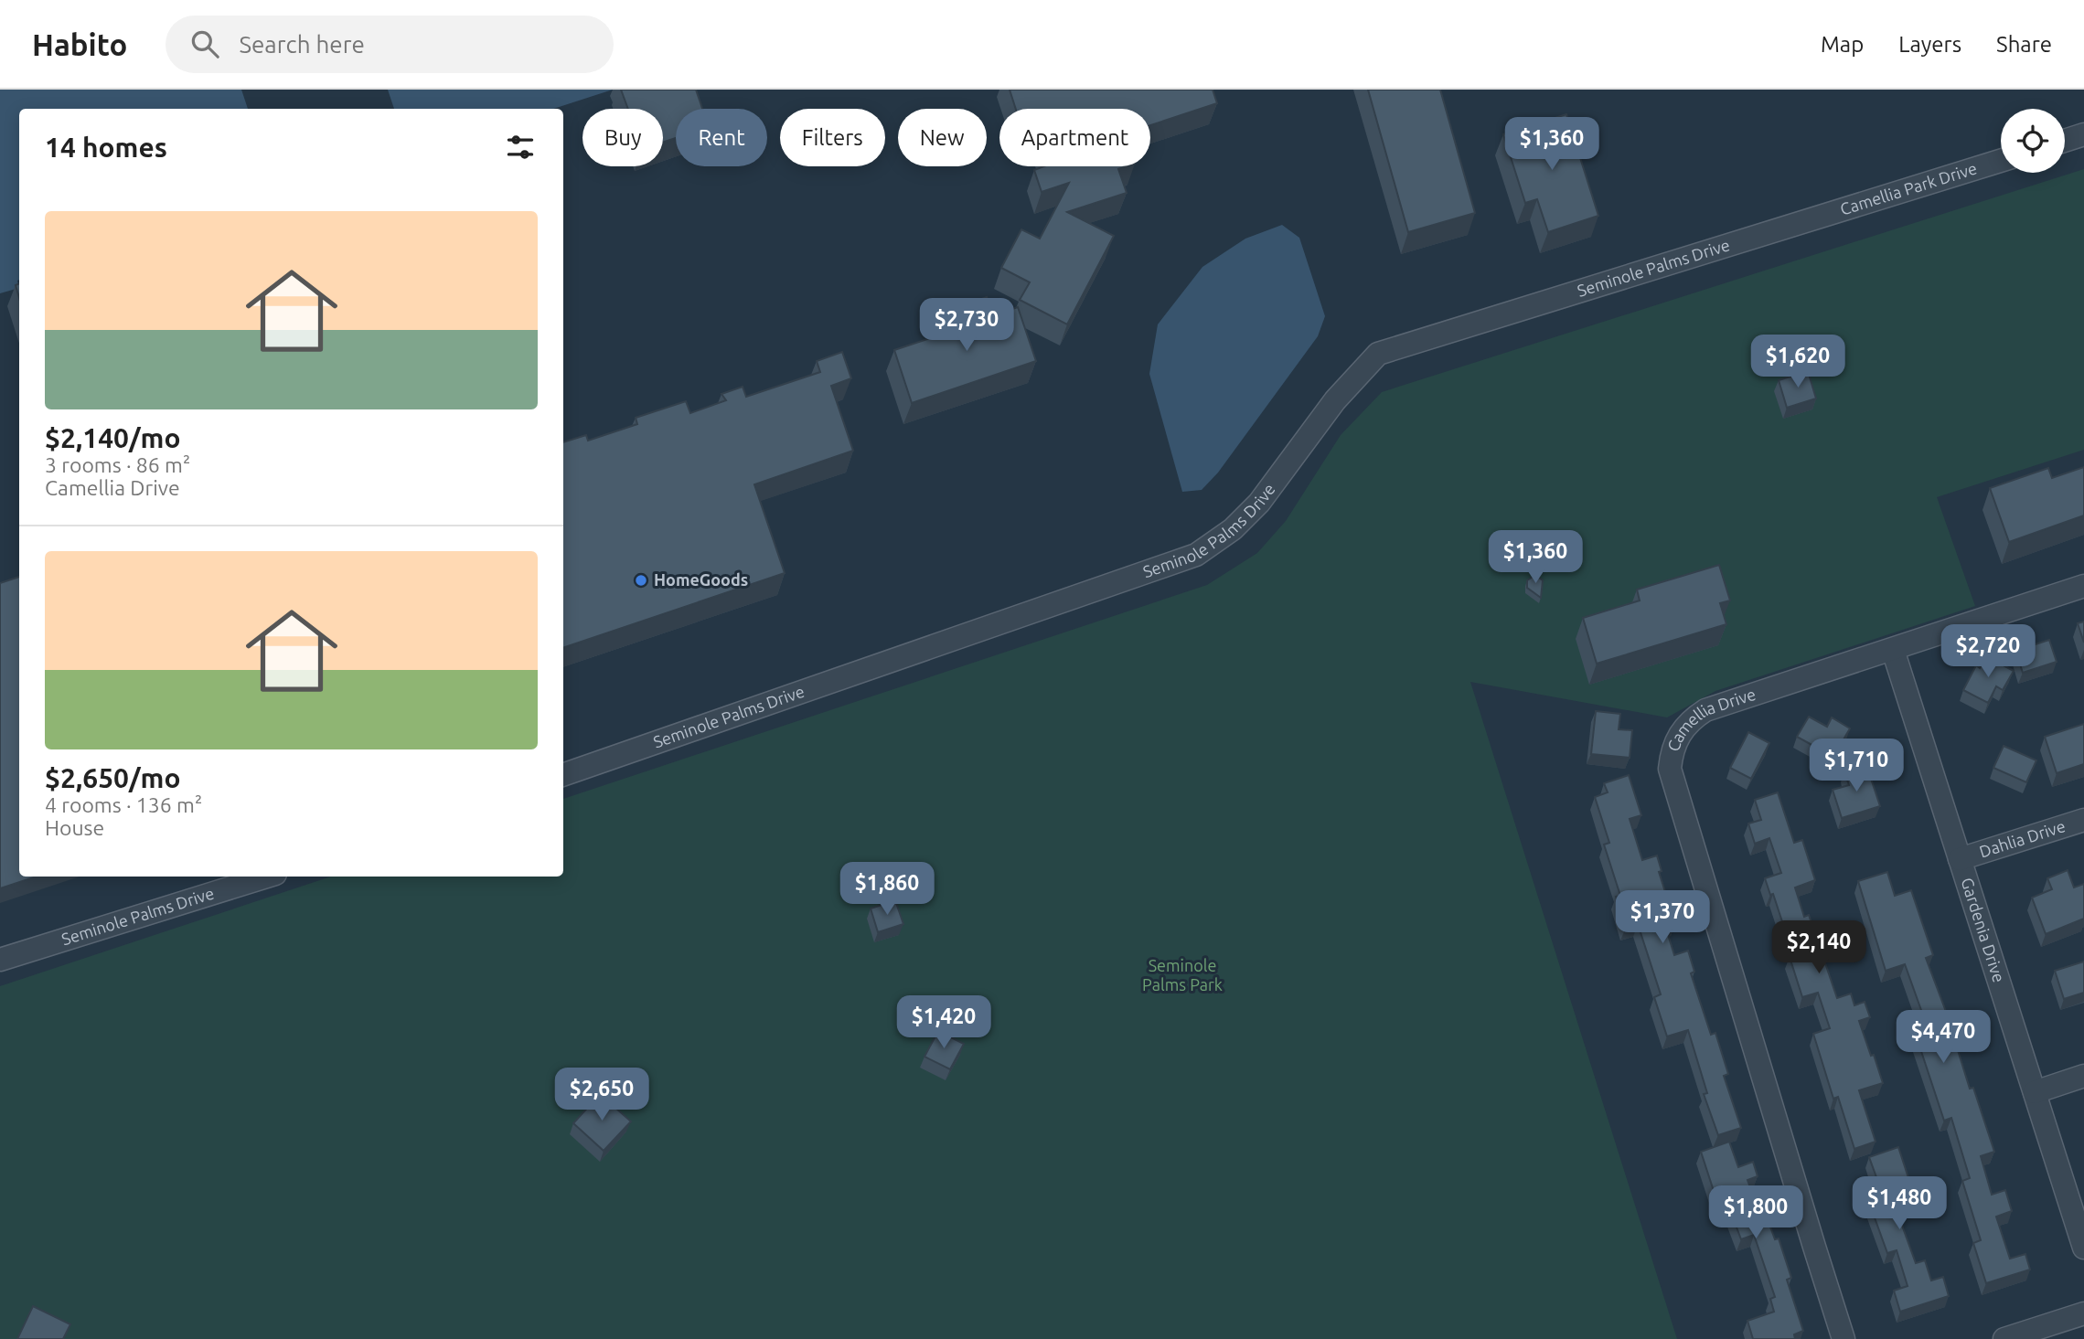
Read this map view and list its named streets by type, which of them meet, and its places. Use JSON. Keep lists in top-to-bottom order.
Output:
{
  "streets": {
    "street": [
      "Camellia Park Drive",
      "Seminole Palms Drive",
      "Camellia Drive",
      "Dahlia Drive",
      "Gardenia Drive"
    ]
  },
  "crossings": [
    ["Camellia Park Drive", "Seminole Palms Drive"],
    ["Camellia Drive", "Gardenia Drive"],
    ["Dahlia Drive", "Gardenia Drive"]
  ],
  "parks": ["Seminole Palms Park"],
  "places": ["HomeGoods"],
  "page": {
    "header": "Habito",
    "search": "Search here",
    "nav": ["Map", "Layers", "Share"],
    "chip": [
      "Buy",
      "Rent",
      "Filters",
      "New",
      "Apartment"
    ],
    "heading": "14 homes",
    "price": [
      "$1,360",
      "$2,730",
      "$1,620",
      "$1,360",
      "$2,720",
      "$1,710",
      "$1,860",
      "$1,370",
      "$2,140",
      "$1,420",
      "$4,470",
      "$2,650",
      "$1,480",
      "$1,800"
    ],
    "list": [
      {
        "name": "$2,140/mo",
        "note": "3 rooms · 86 m² · Camellia Drive"
      },
      {
        "name": "$2,650/mo",
        "note": "4 rooms · 136 m² · House"
      }
    ]
  }
}
